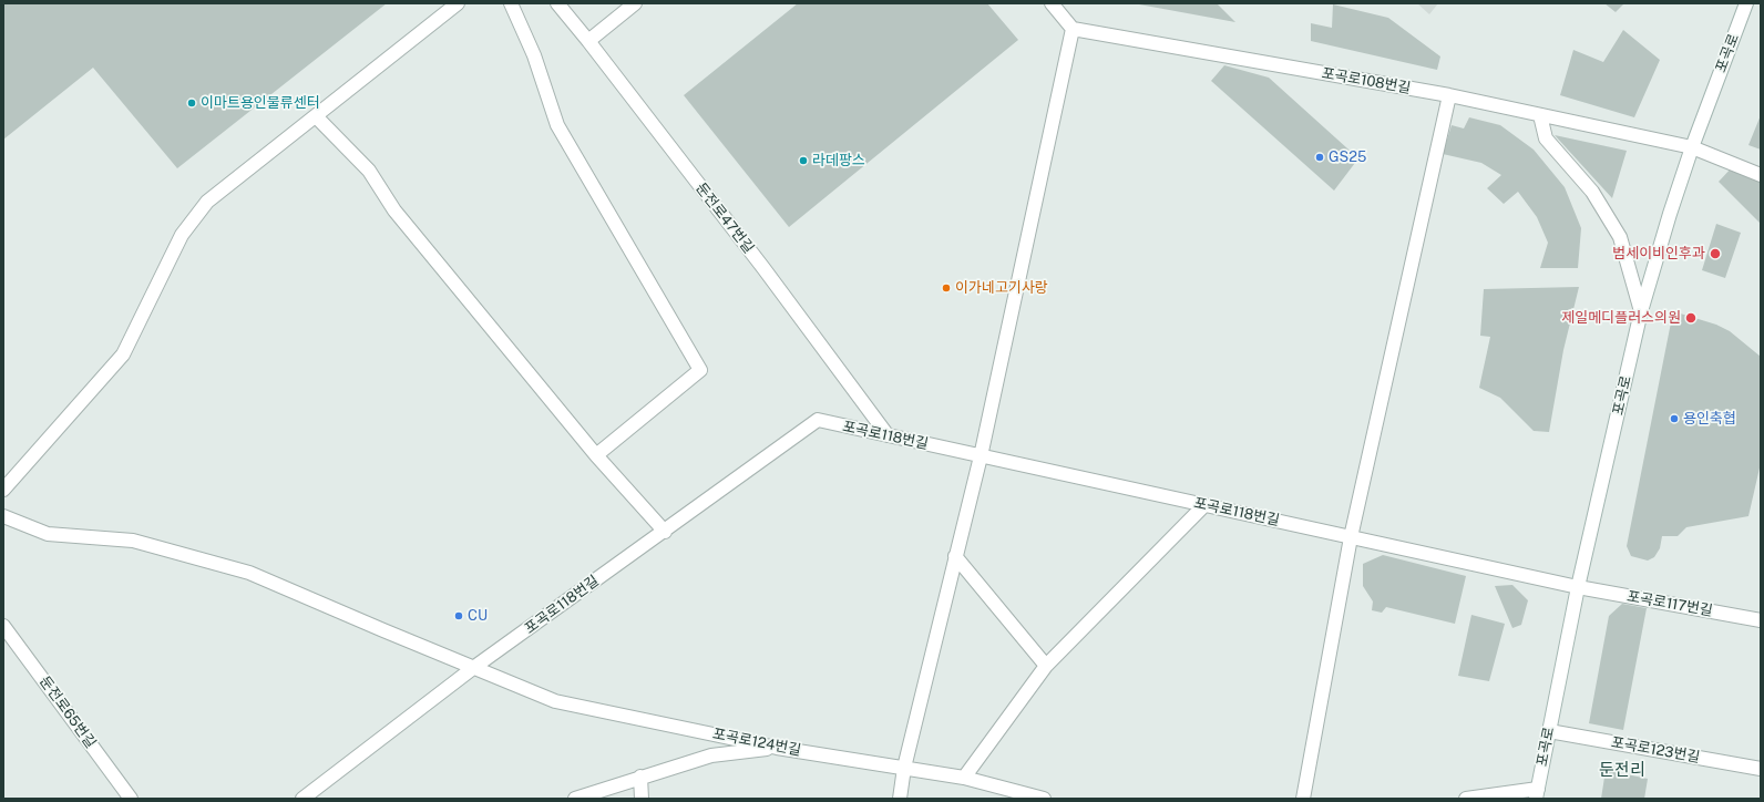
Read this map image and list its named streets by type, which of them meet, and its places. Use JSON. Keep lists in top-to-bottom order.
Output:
{
  "streets": {
    "street": [
      "포곡로",
      "포곡로108번길",
      "둔전로47번길",
      "포곡로118번길",
      "포곡로117번길",
      "둔전로65번길",
      "포곡로124번길",
      "포곡로123번길"
    ]
  },
  "crossings": [
    ["포곡로", "포곡로108번길"],
    ["포곡로", "포곡로118번길"],
    ["포곡로", "포곡로117번길"],
    ["포곡로", "포곡로123번길"],
    ["둔전로47번길", "포곡로118번길"],
    ["포곡로118번길", "포곡로117번길"],
    ["포곡로118번길", "포곡로124번길"]
  ],
  "districts": ["둔전리"],
  "places": [
    "이마트용인물류센터",
    "GS25",
    "라데팡스",
    "범세이비인후과",
    "이가네고기사랑",
    "제일메디플러스의원",
    "용인축협",
    "CU"
  ]
}
